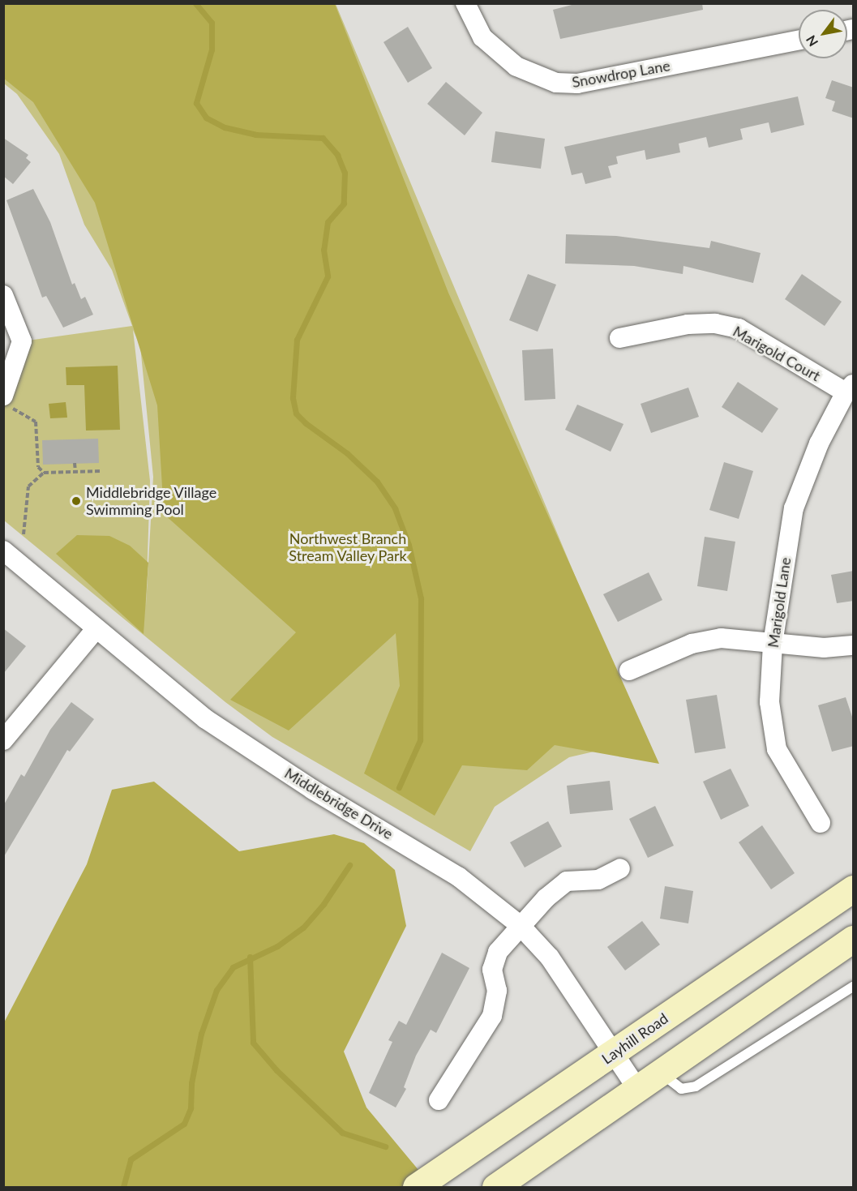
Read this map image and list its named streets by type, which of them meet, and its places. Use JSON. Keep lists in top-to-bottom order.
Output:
{
  "streets": {
    "main road": ["Layhill Road"],
    "street": [
      "Snowdrop Lane",
      "Marigold Court",
      "Marigold Lane",
      "Middlebridge Drive"
    ]
  },
  "crossings": [
    ["Marigold Court", "Marigold Lane"],
    ["Middlebridge Drive", "Layhill Road"]
  ],
  "parks": ["Northwest Branch Stream Valley Park"],
  "places": ["Middlebridge Village Swimming Pool"],
  "north": "bottom left"
}
